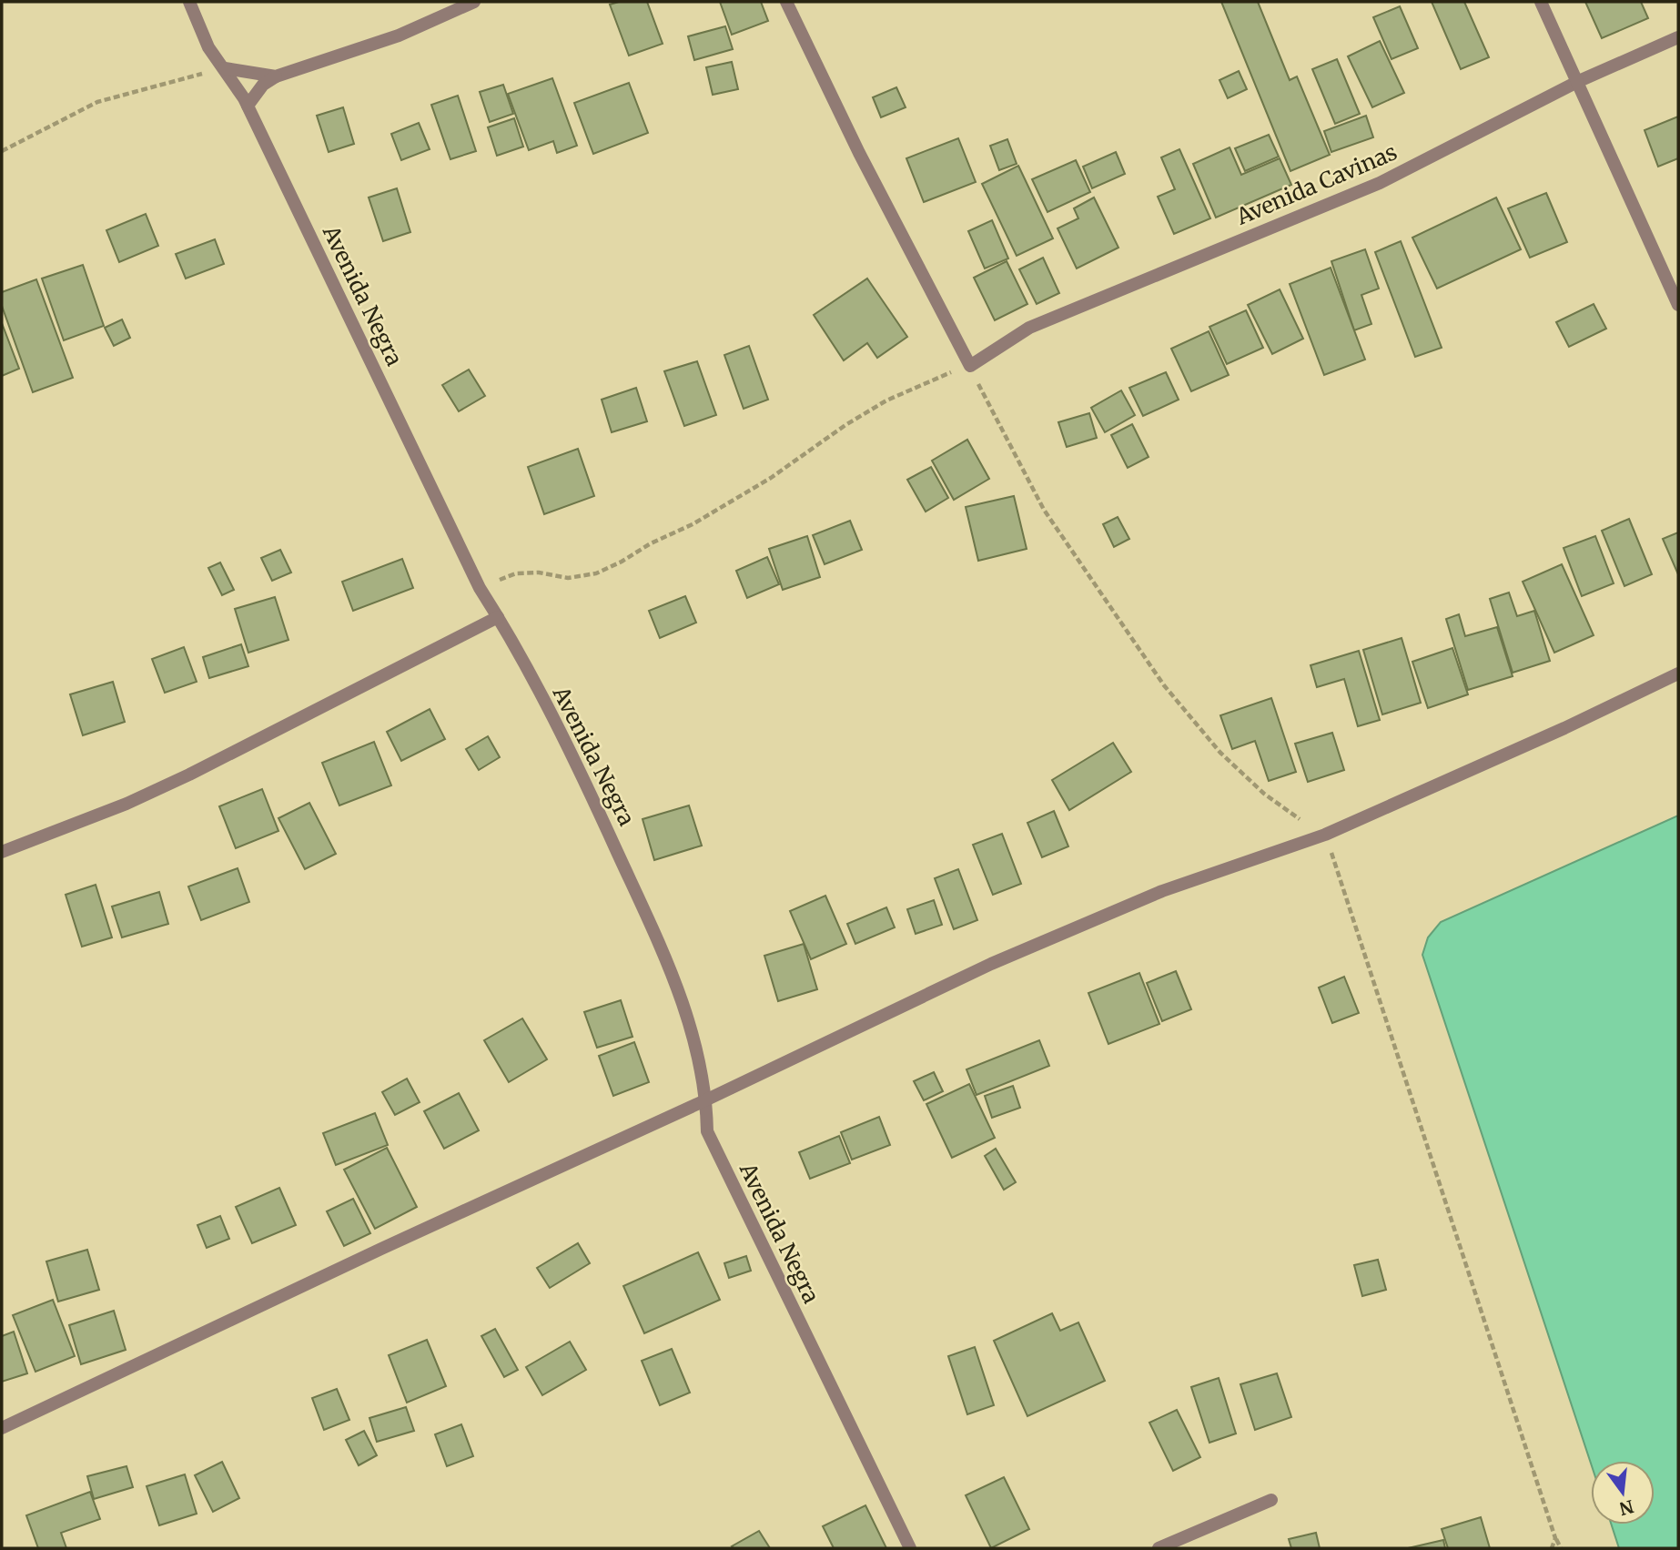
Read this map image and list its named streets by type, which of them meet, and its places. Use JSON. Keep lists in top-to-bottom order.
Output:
{
  "streets": {
    "street": ["Avenida Cavinas", "Avenida Negra"]
  },
  "north": "bottom"
}
